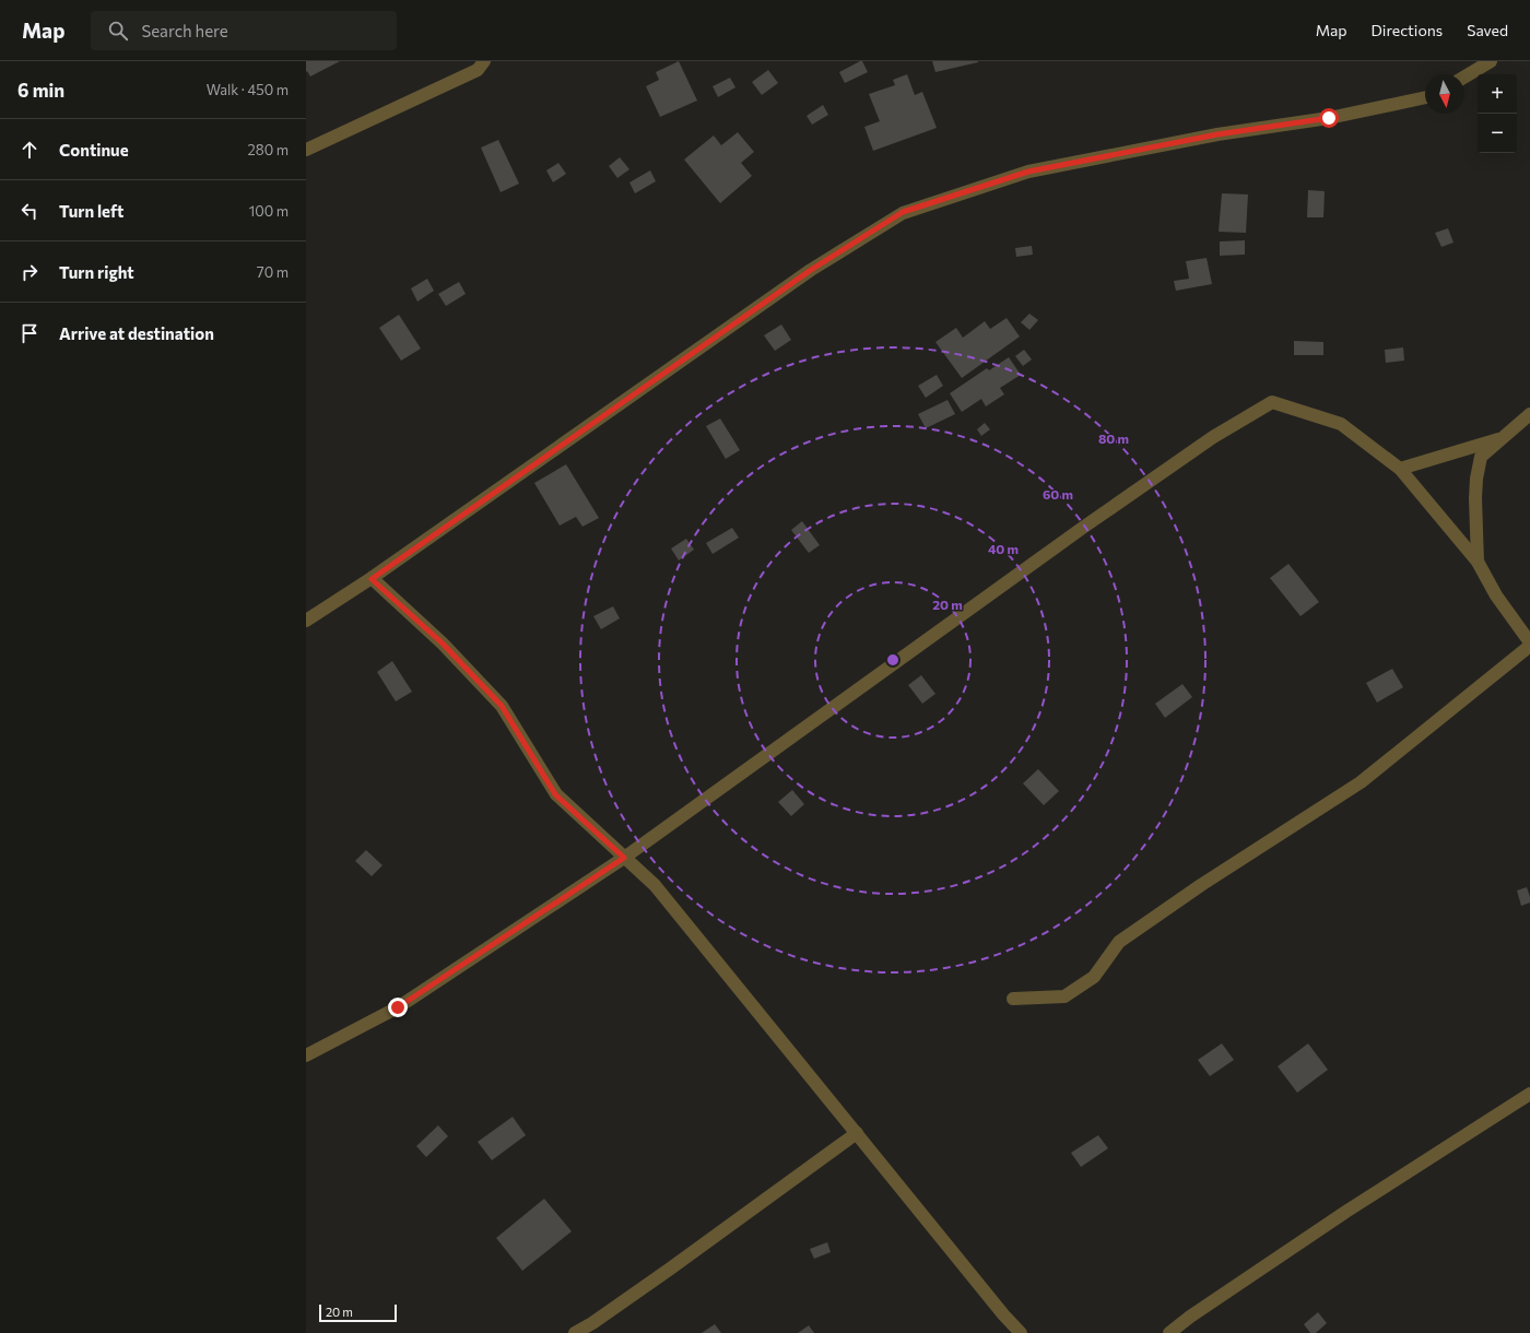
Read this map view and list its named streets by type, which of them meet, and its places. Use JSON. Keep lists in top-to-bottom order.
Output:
{
  "scale_bar": "20 m",
  "north": "bottom",
  "page": {
    "header": "Map",
    "search": "Search here",
    "nav": ["Map", "Directions", "Saved"],
    "heading": ["6 min", "Walk · 450 m"],
    "map_buttons": ["+", "−"],
    "list": [
      ["Continue", "280 m"],
      ["Turn left", "100 m"],
      ["Turn right", "70 m"],
      "Arrive at destination"
    ],
    "scale": "20 m"
  },
  "rings": [
    "80 m",
    "60 m",
    "40 m",
    "20 m"
  ]
}
